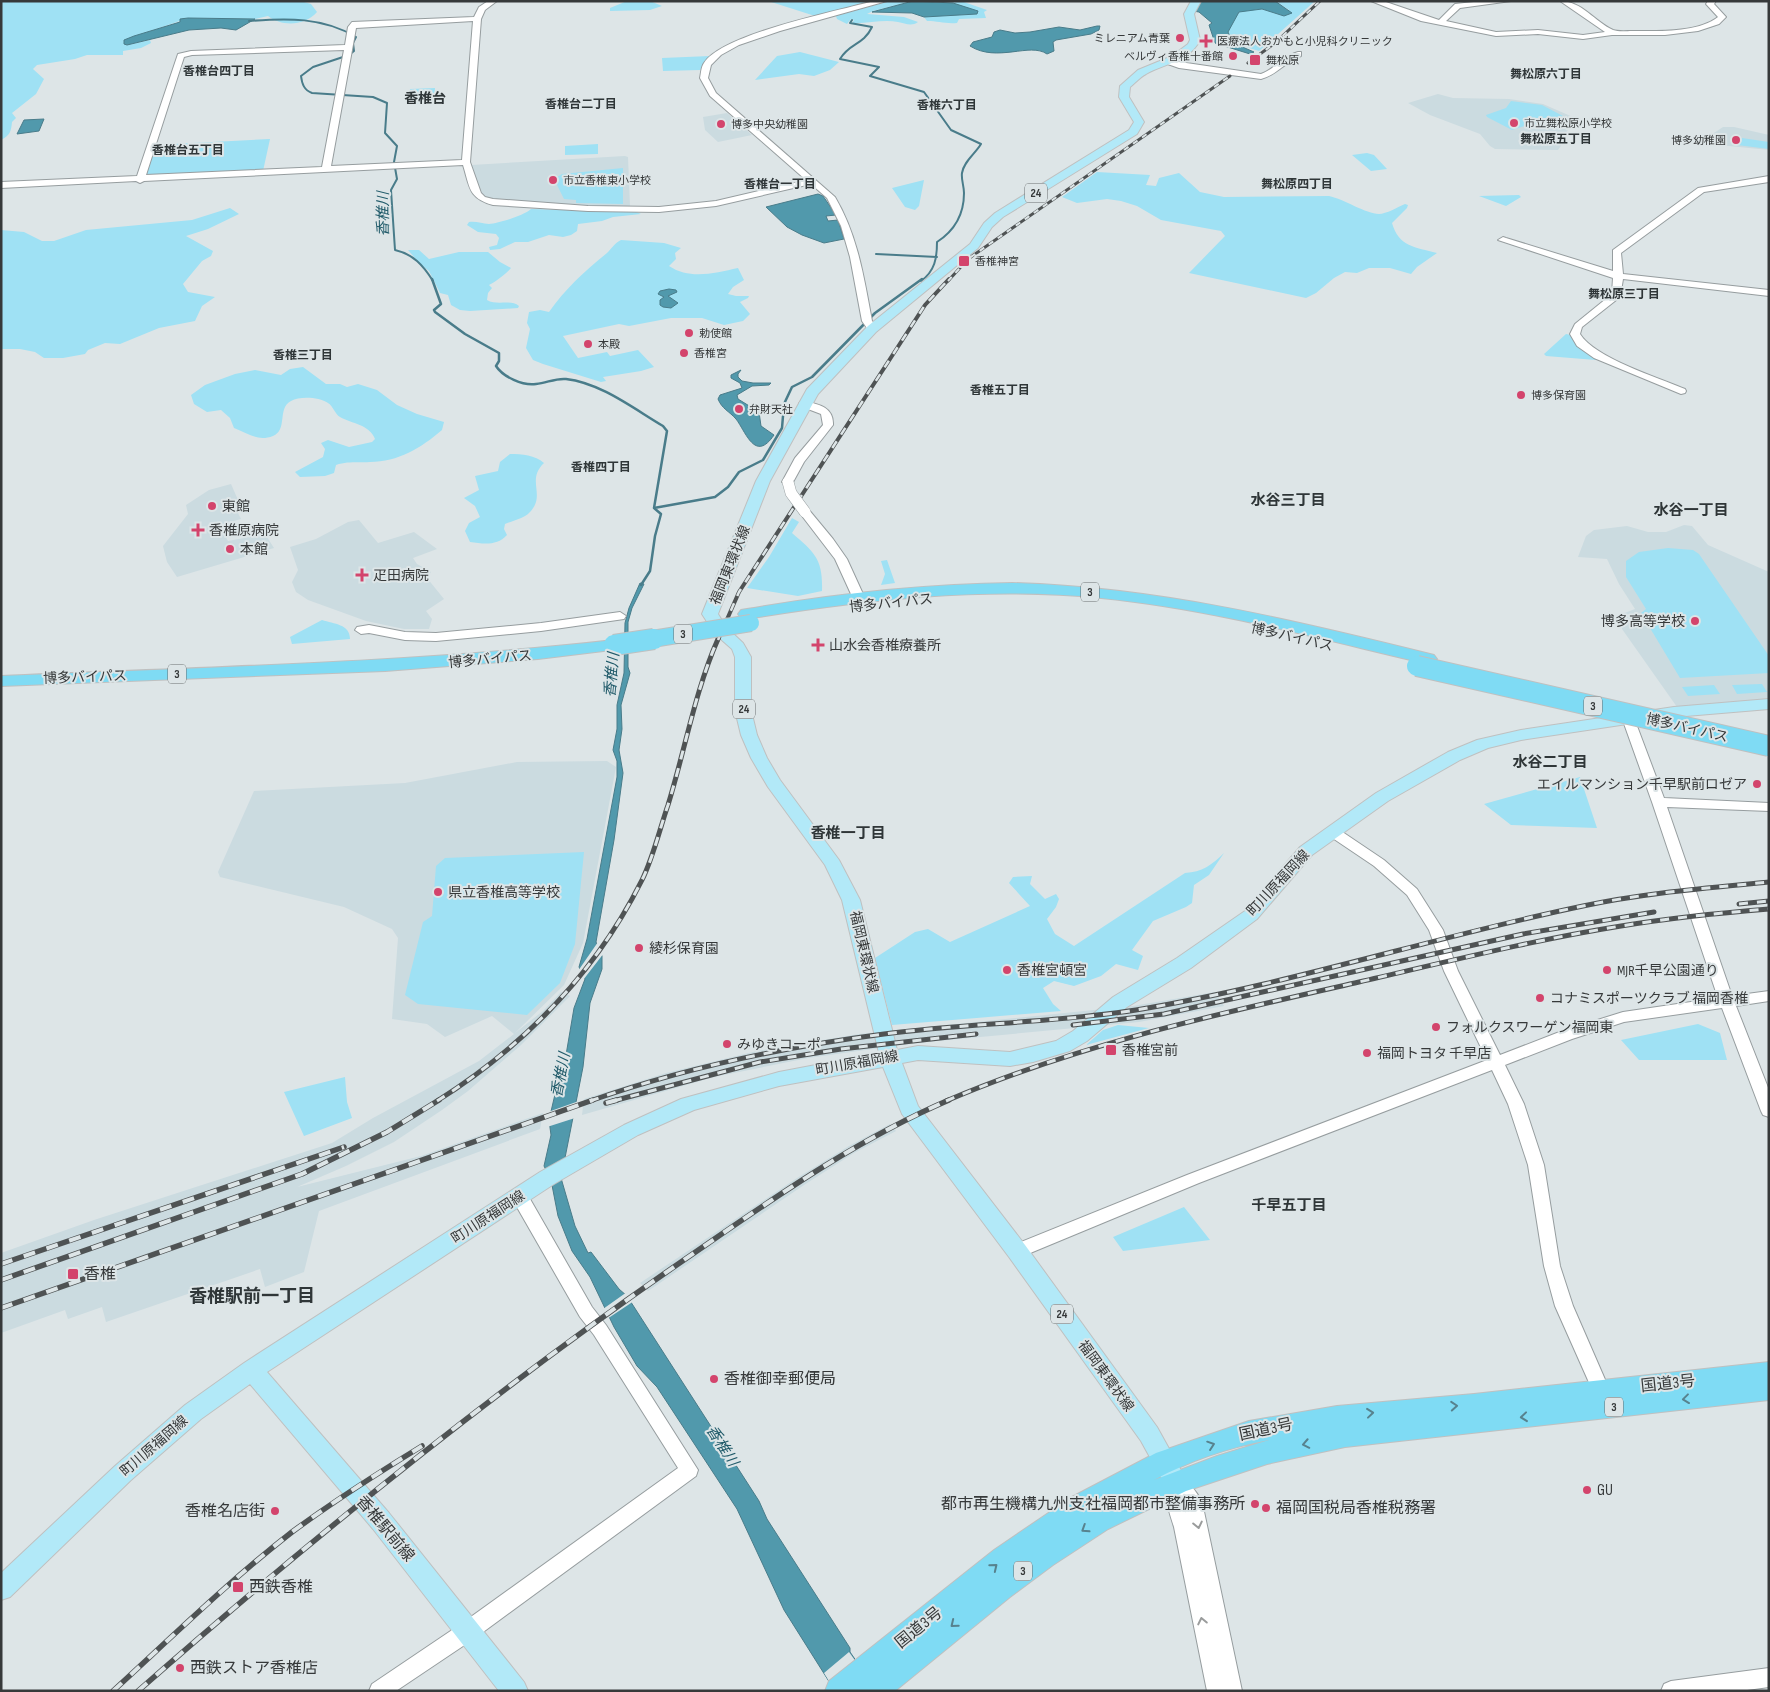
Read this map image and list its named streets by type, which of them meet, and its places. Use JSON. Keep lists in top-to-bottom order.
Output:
{
  "streets": {
    "highway": ["3", "博多バイパス", "国道3号"],
    "main road": [
      "24",
      "福岡東環状線",
      "町川原福岡線",
      "香椎駅前線"
    ]
  },
  "crossings": [
    ["福岡東環状線", "町川原福岡線"],
    ["福岡東環状線", "国道3号"],
    ["町川原福岡線", "香椎駅前線"]
  ],
  "districts": [
    "香椎台四丁目",
    "舞松原六丁目",
    "香椎台",
    "香椎台二丁目",
    "香椎六丁目",
    "舞松原五丁目",
    "香椎台五丁目",
    "香椎台一丁目",
    "舞松原四丁目",
    "舞松原三丁目",
    "香椎三丁目",
    "香椎五丁目",
    "香椎四丁目",
    "水谷三丁目",
    "水谷一丁目",
    "水谷二丁目",
    "香椎一丁目",
    "千早五丁目",
    "香椎駅前一丁目"
  ],
  "water": ["香椎川"],
  "places": {
    "other": [
      "ミレニアム青葉",
      "ベルヴィ香椎十番館",
      "市立舞松原小学校",
      "博多中央幼稚園",
      "博多幼稚園",
      "市立香椎東小学校",
      "勅使館",
      "本殿",
      "香椎宮",
      "博多保育園",
      "弁財天社",
      "東館",
      "本館",
      "博多高等学校",
      "エイルマンション千早駅前ロゼア",
      "県立香椎高等学校",
      "綾杉保育園",
      "香椎宮頓宮",
      "MJR千早公園通り",
      "コナミスポーツクラブ 福岡香椎",
      "フォルクスワーゲン福岡東",
      "みゆきコーポ",
      "福岡トヨタ 千早店",
      "香椎御幸郵便局",
      "GU",
      "都市再生機構九州支社福岡都市整備事務所",
      "福岡国税局香椎税務署",
      "香椎名店街",
      "西鉄ストア香椎店"
    ],
    "health": [
      "医療法人おかもと小児科クリニック",
      "香椎原病院",
      "疋田病院",
      "山水会香椎療養所"
    ],
    "transit": [
      "舞松原",
      "香椎神宮",
      "香椎宮前",
      "香椎",
      "西鉄香椎"
    ]
  }
}
